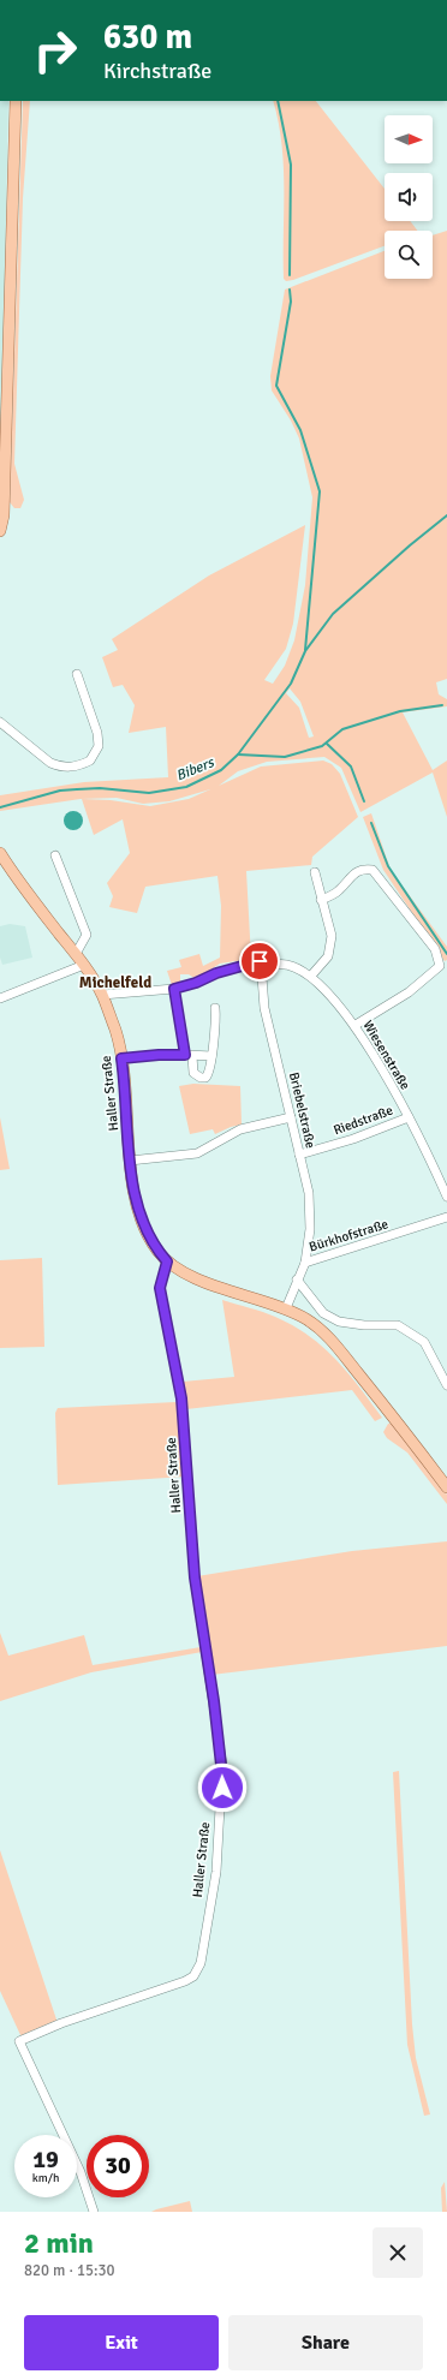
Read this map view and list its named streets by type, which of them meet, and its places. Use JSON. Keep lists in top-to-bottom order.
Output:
{
  "streets": {
    "main road": ["Haller Straße"],
    "street": [
      "Wiesenstraße",
      "Briebelstraße",
      "Riedstraße",
      "Bürkhofstraße"
    ]
  },
  "crossings": [
    ["Wiesenstraße", "Haller Straße"],
    ["Wiesenstraße", "Briebelstraße"],
    ["Wiesenstraße", "Riedstraße"],
    ["Haller Straße", "Bürkhofstraße"],
    ["Briebelstraße", "Riedstraße"],
    ["Briebelstraße", "Bürkhofstraße"]
  ],
  "districts": ["Michelfeld"],
  "water": ["Bibers"],
  "north": "right",
  "page": {
    "turn": ["630 m", "Kirchstraße"],
    "speed": "19 km/h",
    "limit": "30",
    "heading": ["2 min", "820 m · 15:30"],
    "buttons": ["Exit", "Share"]
  }
}
